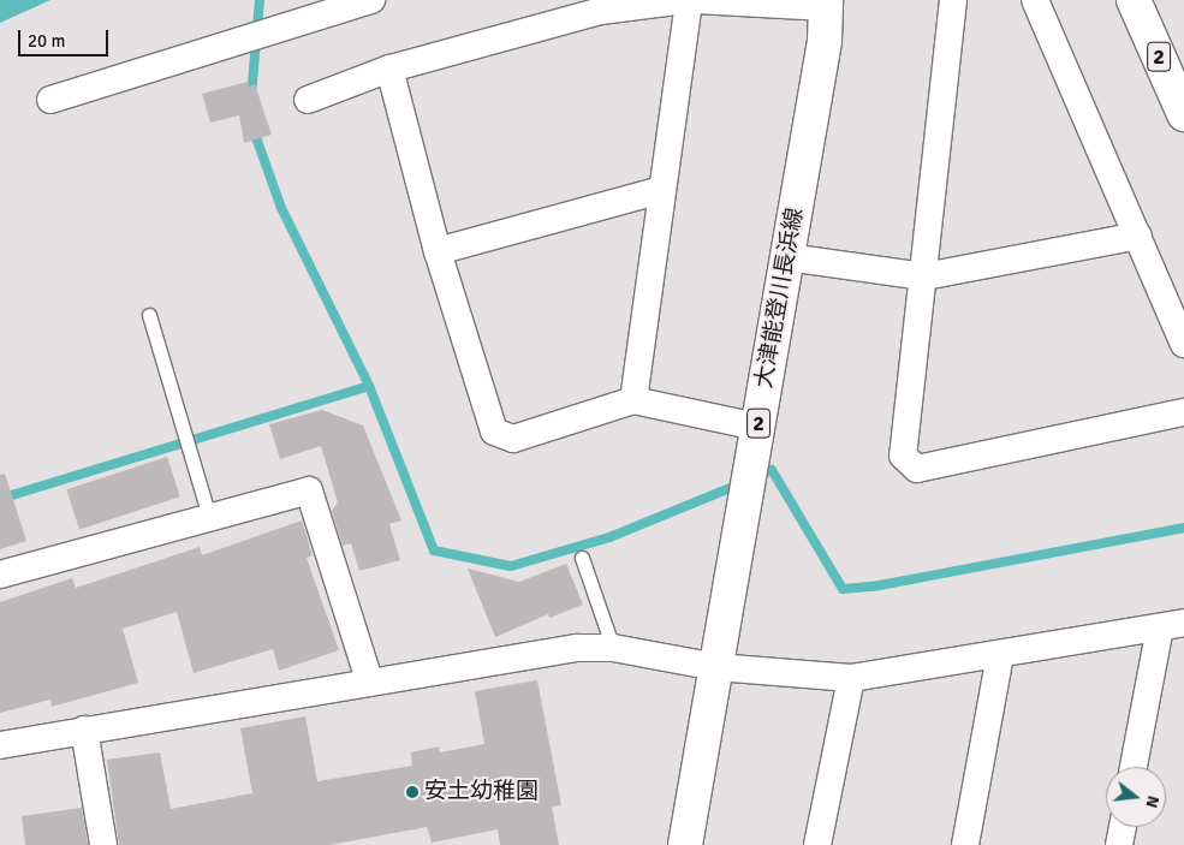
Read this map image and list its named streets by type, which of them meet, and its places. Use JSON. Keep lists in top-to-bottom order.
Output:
{
  "streets": {
    "main road": ["2", "大津能登川長浜線"]
  },
  "places": ["安土幼稚園"],
  "scale_bar": "20 m",
  "north": "right"
}
